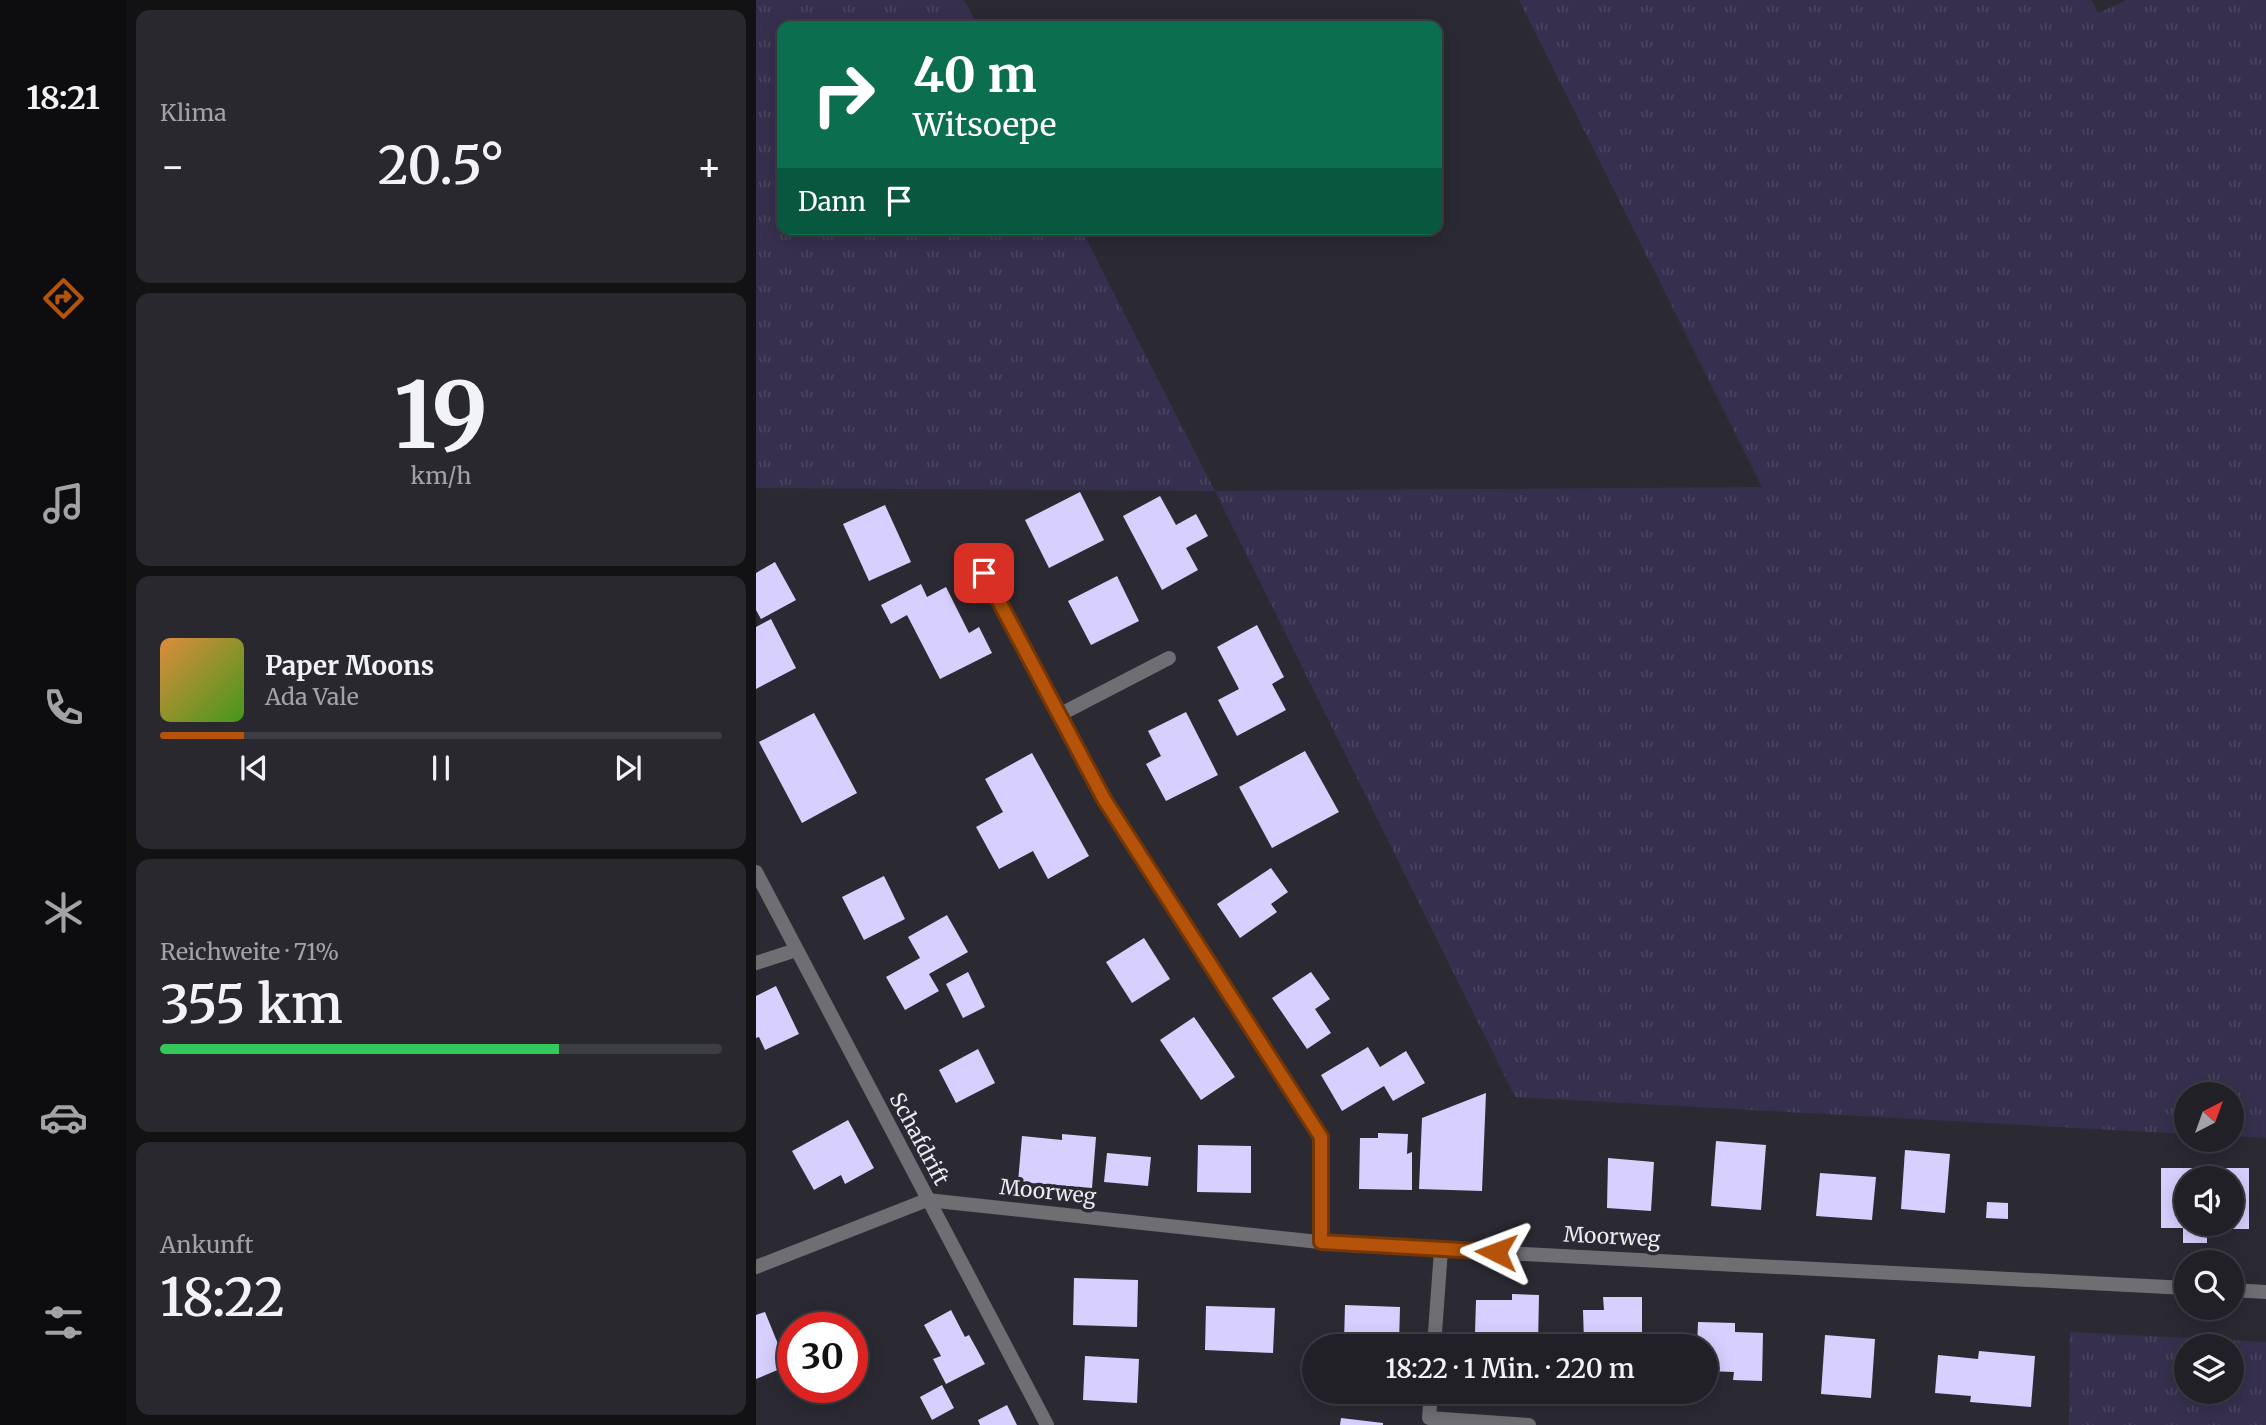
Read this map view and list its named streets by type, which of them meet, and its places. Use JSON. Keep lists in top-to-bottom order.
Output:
{
  "streets": {
    "street": ["Schafdrift", "Moorweg"]
  },
  "crossings": [
    ["Schafdrift", "Moorweg"]
  ],
  "north": "top right",
  "page": {
    "tabs": "18:21",
    "tile": [
      "Klima",
      ["19", "km/h"],
      ["Reichweite · 71%", "355 km"],
      ["Ankunft", "18:22"]
    ],
    "turn": ["40 m", "Witsoepe"],
    "heat": ["−", "20.5°", "+"],
    "then": "Dann",
    "song": ["Paper Moons", "Ada Vale"],
    "limit": "30",
    "trip": "18:22 · 1 Min. · 220 m"
  }
}
